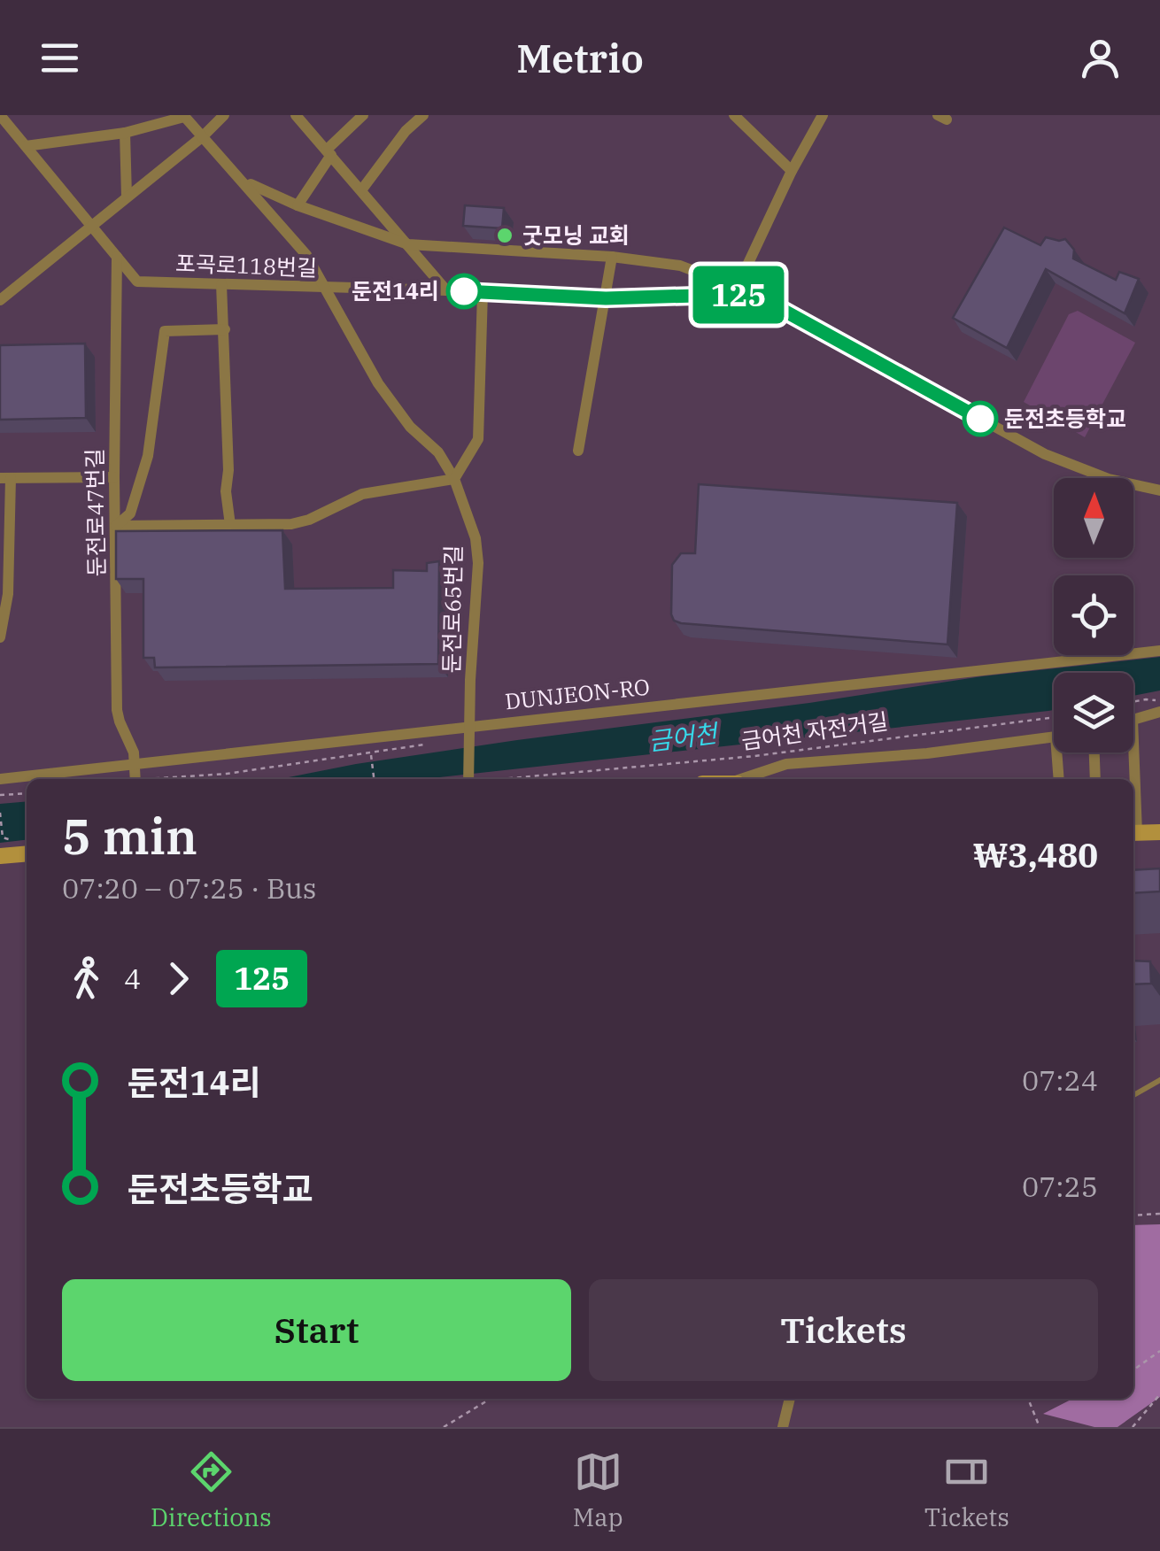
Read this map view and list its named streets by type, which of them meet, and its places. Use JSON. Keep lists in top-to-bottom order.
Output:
{
  "streets": {
    "street": [
      "포곡로118번길",
      "둔전로47번길",
      "둔전로65번길",
      "DUNJEON-RO"
    ],
    "path": ["금어천 자전거길"]
  },
  "crossings": [
    ["포곡로118번길", "둔전로47번길"],
    ["포곡로118번길", "둔전로65번길"],
    ["둔전로47번길", "DUNJEON-RO"],
    ["둔전로65번길", "DUNJEON-RO"]
  ],
  "water": ["금어천"],
  "places": ["굿모닝 교회", "둔전14리", "둔전초등학교"],
  "lines": ["bus line 125"],
  "north": "top",
  "page": {
    "header": "Metrio",
    "on_map": "125",
    "heading": ["5 min", "07:20 – 07:25 · Bus", "₩3,480"],
    "legs": ["4", "125"],
    "list": [
      {
        "name": "둔전14리",
        "value": "07:24"
      },
      {
        "name": "둔전초등학교",
        "value": "07:25"
      }
    ],
    "buttons": ["Start", "Tickets"],
    "tabs": ["Directions", "Map", "Tickets"]
  }
}
